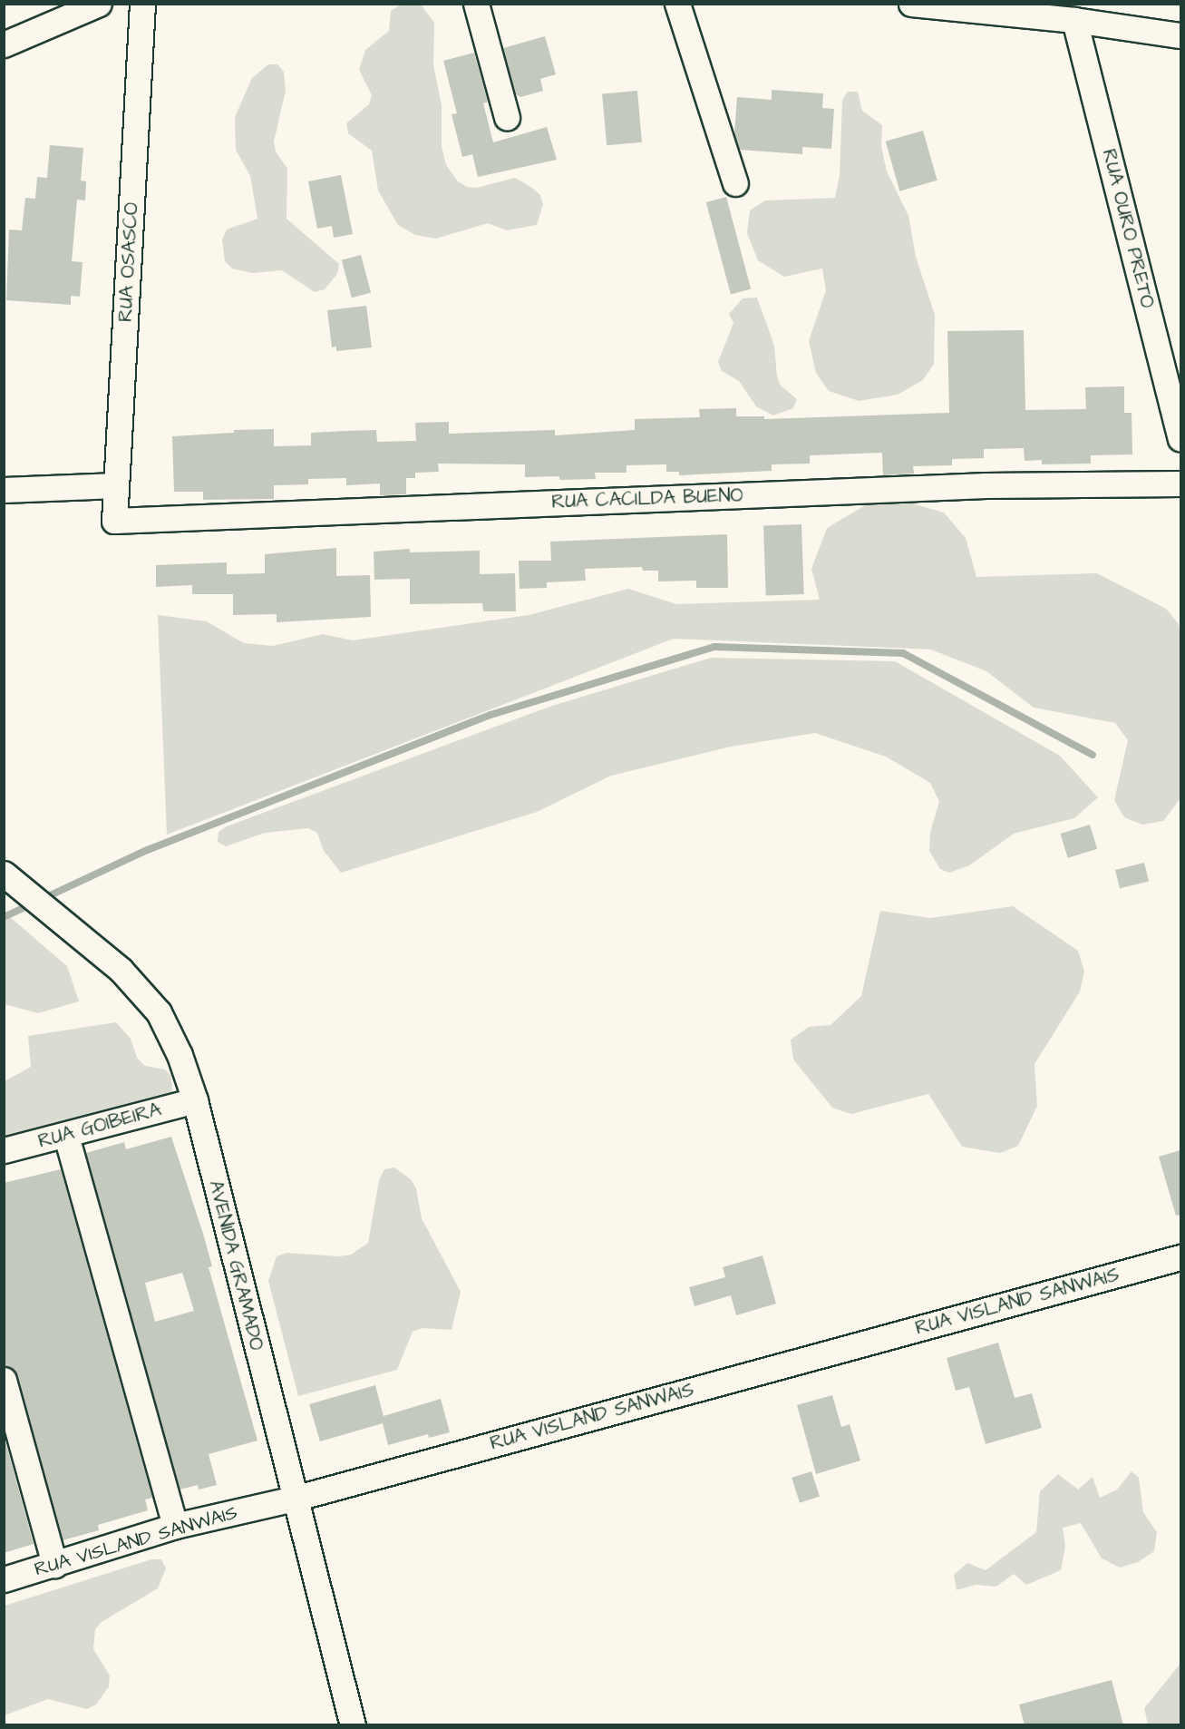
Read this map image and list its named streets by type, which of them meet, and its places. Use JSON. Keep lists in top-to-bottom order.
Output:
{
  "streets": {
    "street": [
      "RUA OURO PRETO",
      "RUA OSASCO",
      "RUA CACILDA BUENO",
      "RUA GOIBEIRA",
      "AVENIDA GRAMADO",
      "RUA VISLAND SANWAIS"
    ]
  },
  "crossings": [
    ["RUA OSASCO", "RUA CACILDA BUENO"],
    ["RUA GOIBEIRA", "AVENIDA GRAMADO"],
    ["AVENIDA GRAMADO", "RUA VISLAND SANWAIS"]
  ]
}
